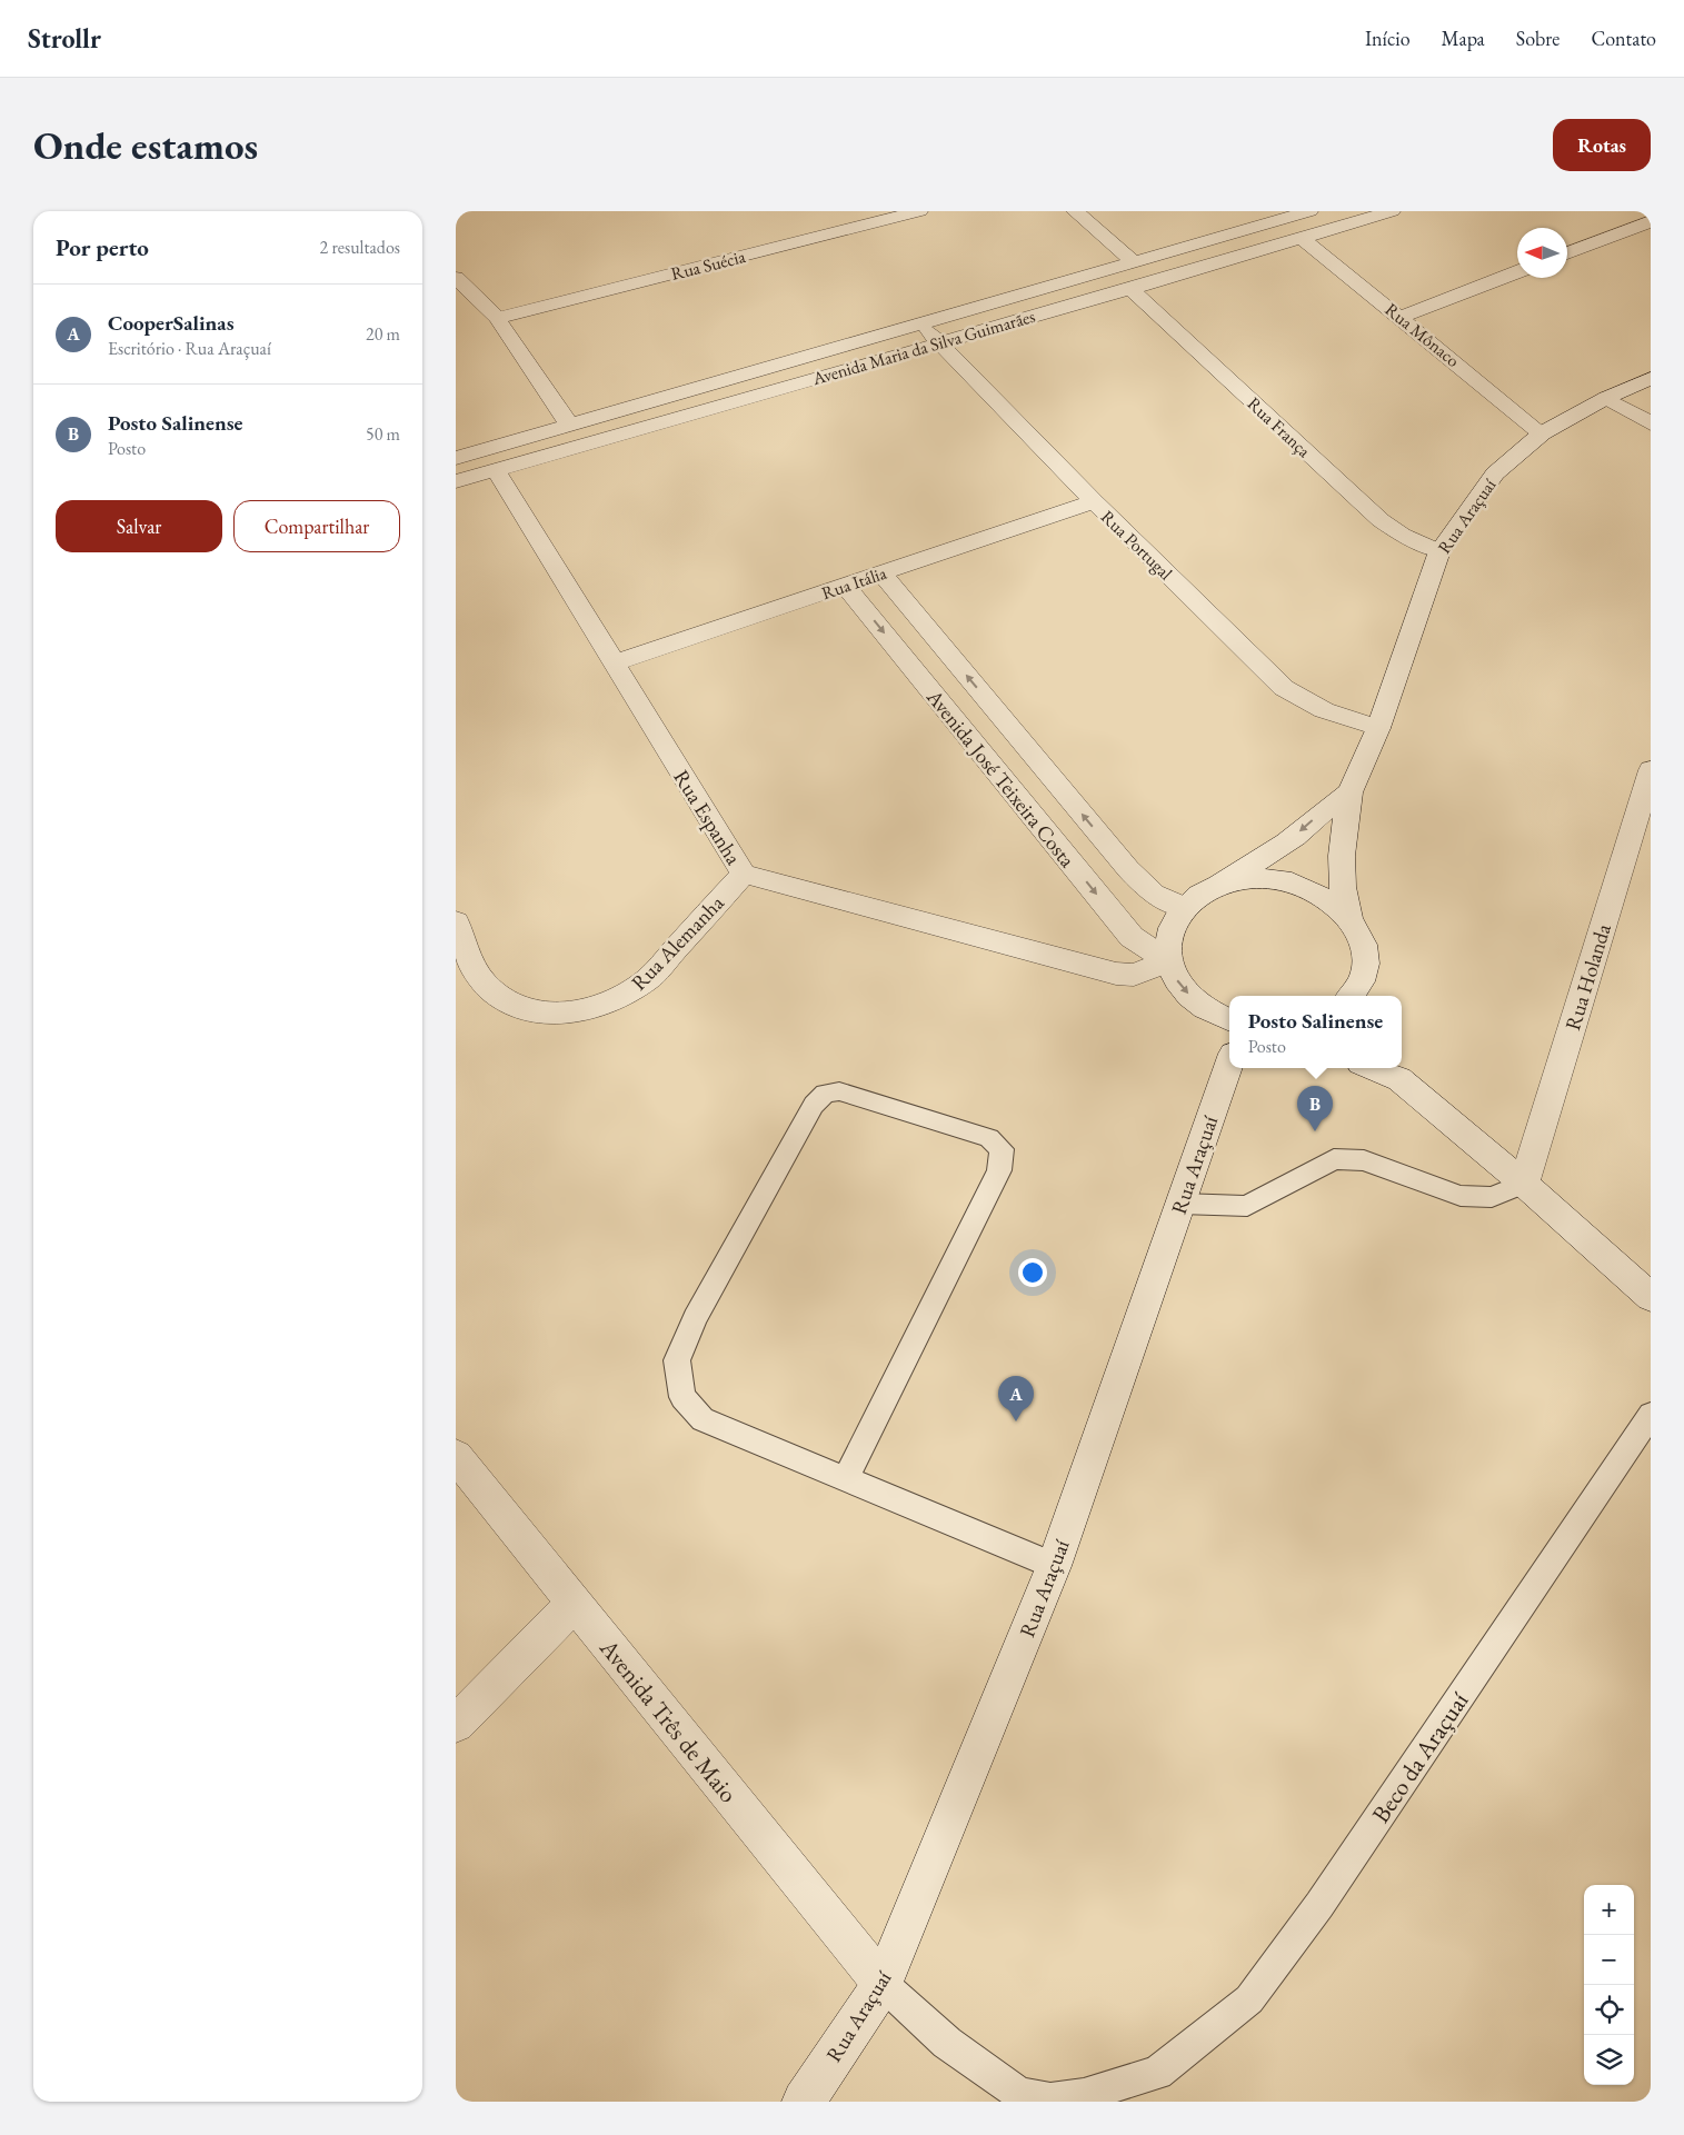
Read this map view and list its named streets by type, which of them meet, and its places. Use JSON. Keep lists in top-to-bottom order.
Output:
{
  "streets": {
    "street": [
      "Rua Suécia",
      "Rua Mônaco",
      "Avenida Maria da Silva Guimarães",
      "Rua França",
      "Rua Araçuaí",
      "Rua Portugal",
      "Rua Itália",
      "Avenida José Teixeira Costa",
      "Rua Espanha",
      "Rua Alemanha",
      "Rua Holanda",
      "Avenida Três de Maio"
    ],
    "lane": ["Beco da Araçuaí"]
  },
  "crossings": [
    ["Rua Mônaco", "Avenida Maria da Silva Guimarães"],
    ["Rua Mônaco", "Rua Araçuaí"],
    ["Avenida Maria da Silva Guimarães", "Rua França"],
    ["Avenida Maria da Silva Guimarães", "Rua Portugal"],
    ["Avenida Maria da Silva Guimarães", "Rua Espanha"],
    ["Rua França", "Rua Araçuaí"],
    ["Rua Araçuaí", "Rua Portugal"],
    ["Rua Araçuaí", "Avenida José Teixeira Costa"],
    ["Rua Araçuaí", "Rua Espanha"],
    ["Rua Araçuaí", "Avenida Três de Maio"],
    ["Rua Araçuaí", "Beco da Araçuaí"],
    ["Rua Portugal", "Rua Itália"],
    ["Rua Itália", "Avenida José Teixeira Costa"],
    ["Rua Itália", "Rua Espanha"],
    ["Avenida José Teixeira Costa", "Rua Espanha"],
    ["Rua Espanha", "Rua Alemanha"],
    ["Avenida Três de Maio", "Beco da Araçuaí"]
  ],
  "north": "left",
  "page": {
    "header": "Strollr",
    "nav": [
      "Início",
      "Mapa",
      "Sobre",
      "Contato"
    ],
    "buttons": [
      "Rotas",
      ["Salvar", "Compartilhar"]
    ],
    "title": "Onde estamos",
    "heading": ["Por perto", "2 resultados"],
    "list": [
      {
        "mark": "A",
        "name": "CooperSalinas",
        "note": "Escritório · Rua Araçuaí",
        "value": "20 m"
      },
      {
        "mark": "B",
        "name": "Posto Salinense",
        "note": "Posto",
        "value": "50 m"
      }
    ],
    "popup": ["Posto Salinense", "Posto"],
    "pins": ["B", "A"],
    "map_buttons": ["+", "−"]
  }
}
